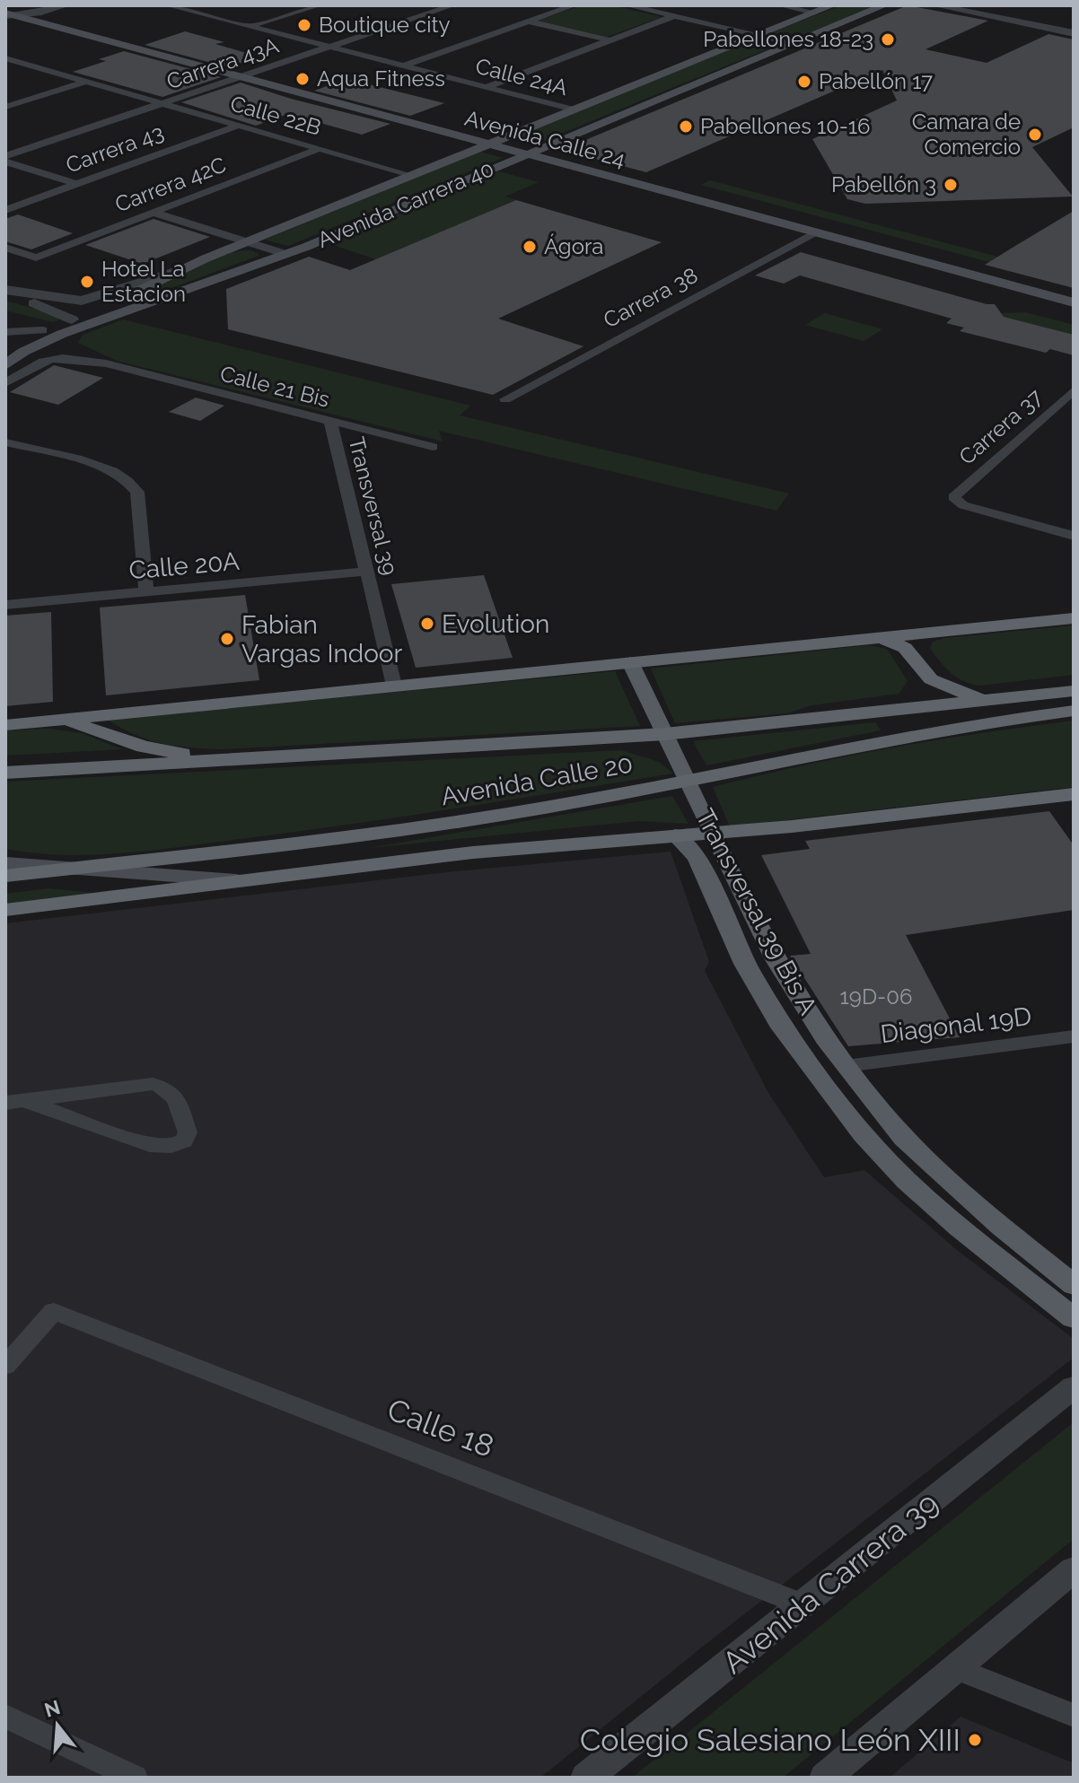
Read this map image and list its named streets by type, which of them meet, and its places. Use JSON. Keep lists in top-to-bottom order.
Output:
{
  "streets": {
    "highway": ["Avenida Calle 20"],
    "main road": ["Avenida Calle 24", "Avenida Carrera 40", "Transversal 39 Bis A"],
    "street": [
      "Carrera 43A",
      "Calle 24A",
      "Calle 22B",
      "Carrera 43",
      "Carrera 42C",
      "Carrera 38",
      "Calle 21 Bis",
      "Carrera 37",
      "Transversal 39",
      "Calle 20A",
      "Diagonal 19D",
      "Calle 18",
      "Avenida Carrera 39"
    ]
  },
  "crossings": [
    ["Carrera 43A", "Calle 24A"],
    ["Carrera 43A", "Calle 22B"],
    ["Carrera 43A", "Avenida Calle 24"],
    ["Calle 24A", "Avenida Carrera 40"],
    ["Calle 22B", "Carrera 43"],
    ["Calle 22B", "Carrera 42C"],
    ["Calle 22B", "Avenida Carrera 40"],
    ["Avenida Calle 24", "Avenida Carrera 40"],
    ["Avenida Calle 24", "Carrera 38"],
    ["Avenida Carrera 40", "Calle 21 Bis"],
    ["Calle 21 Bis", "Transversal 39"],
    ["Transversal 39", "Calle 20A"],
    ["Avenida Calle 20", "Transversal 39 Bis A"],
    ["Transversal 39 Bis A", "Diagonal 19D"],
    ["Calle 18", "Avenida Carrera 39"]
  ],
  "places": [
    "Boutique city",
    "Pabellones 18-23",
    "Aqua Fitness",
    "Pabellón 17",
    "Pabellones 10-16",
    "Camara de Comercio",
    "Pabellón 3",
    "Ágora",
    "Hotel La Estacion",
    "Evolution",
    "Fabian Vargas Indoor",
    "Colegio Salesiano León XIII"
  ],
  "house_numbers": ["19D-06"],
  "north": "top"
}
